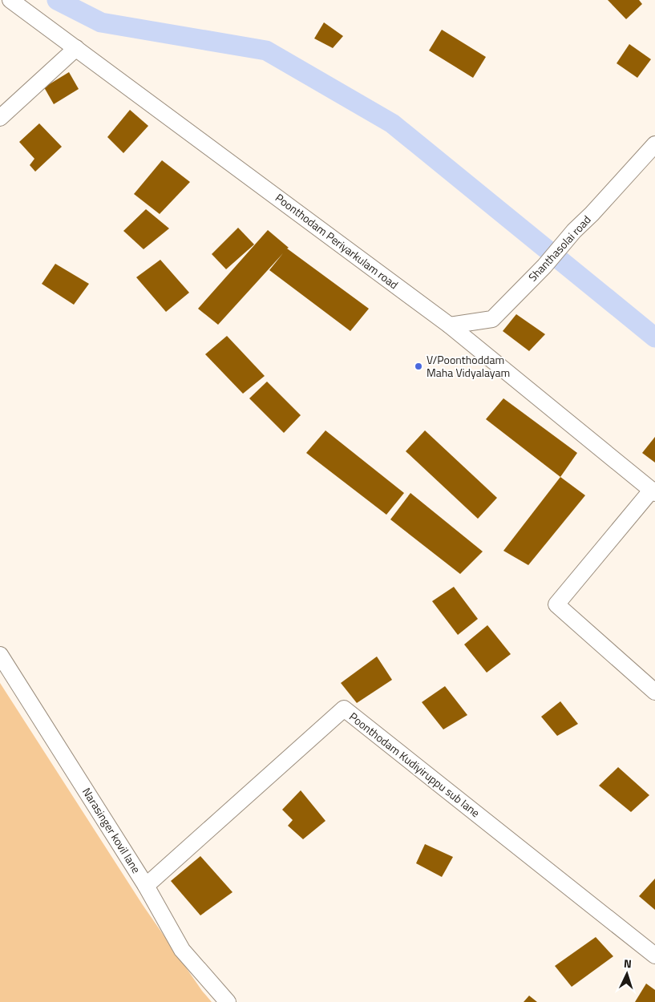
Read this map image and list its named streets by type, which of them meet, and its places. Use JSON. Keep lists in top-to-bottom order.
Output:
{
  "streets": {
    "street": [
      "Poonthodam Periyarkulam road",
      "Shanthasolai road",
      "Poonthodam Kudiyiruppu sub lane",
      "Narasinger kovil lane"
    ]
  },
  "crossings": [
    ["Poonthodam Periyarkulam road", "Shanthasolai road"],
    ["Poonthodam Kudiyiruppu sub lane", "Narasinger kovil lane"]
  ],
  "places": ["V/Poonthoddam Maha Vidyalayam"],
  "north": "top"
}
